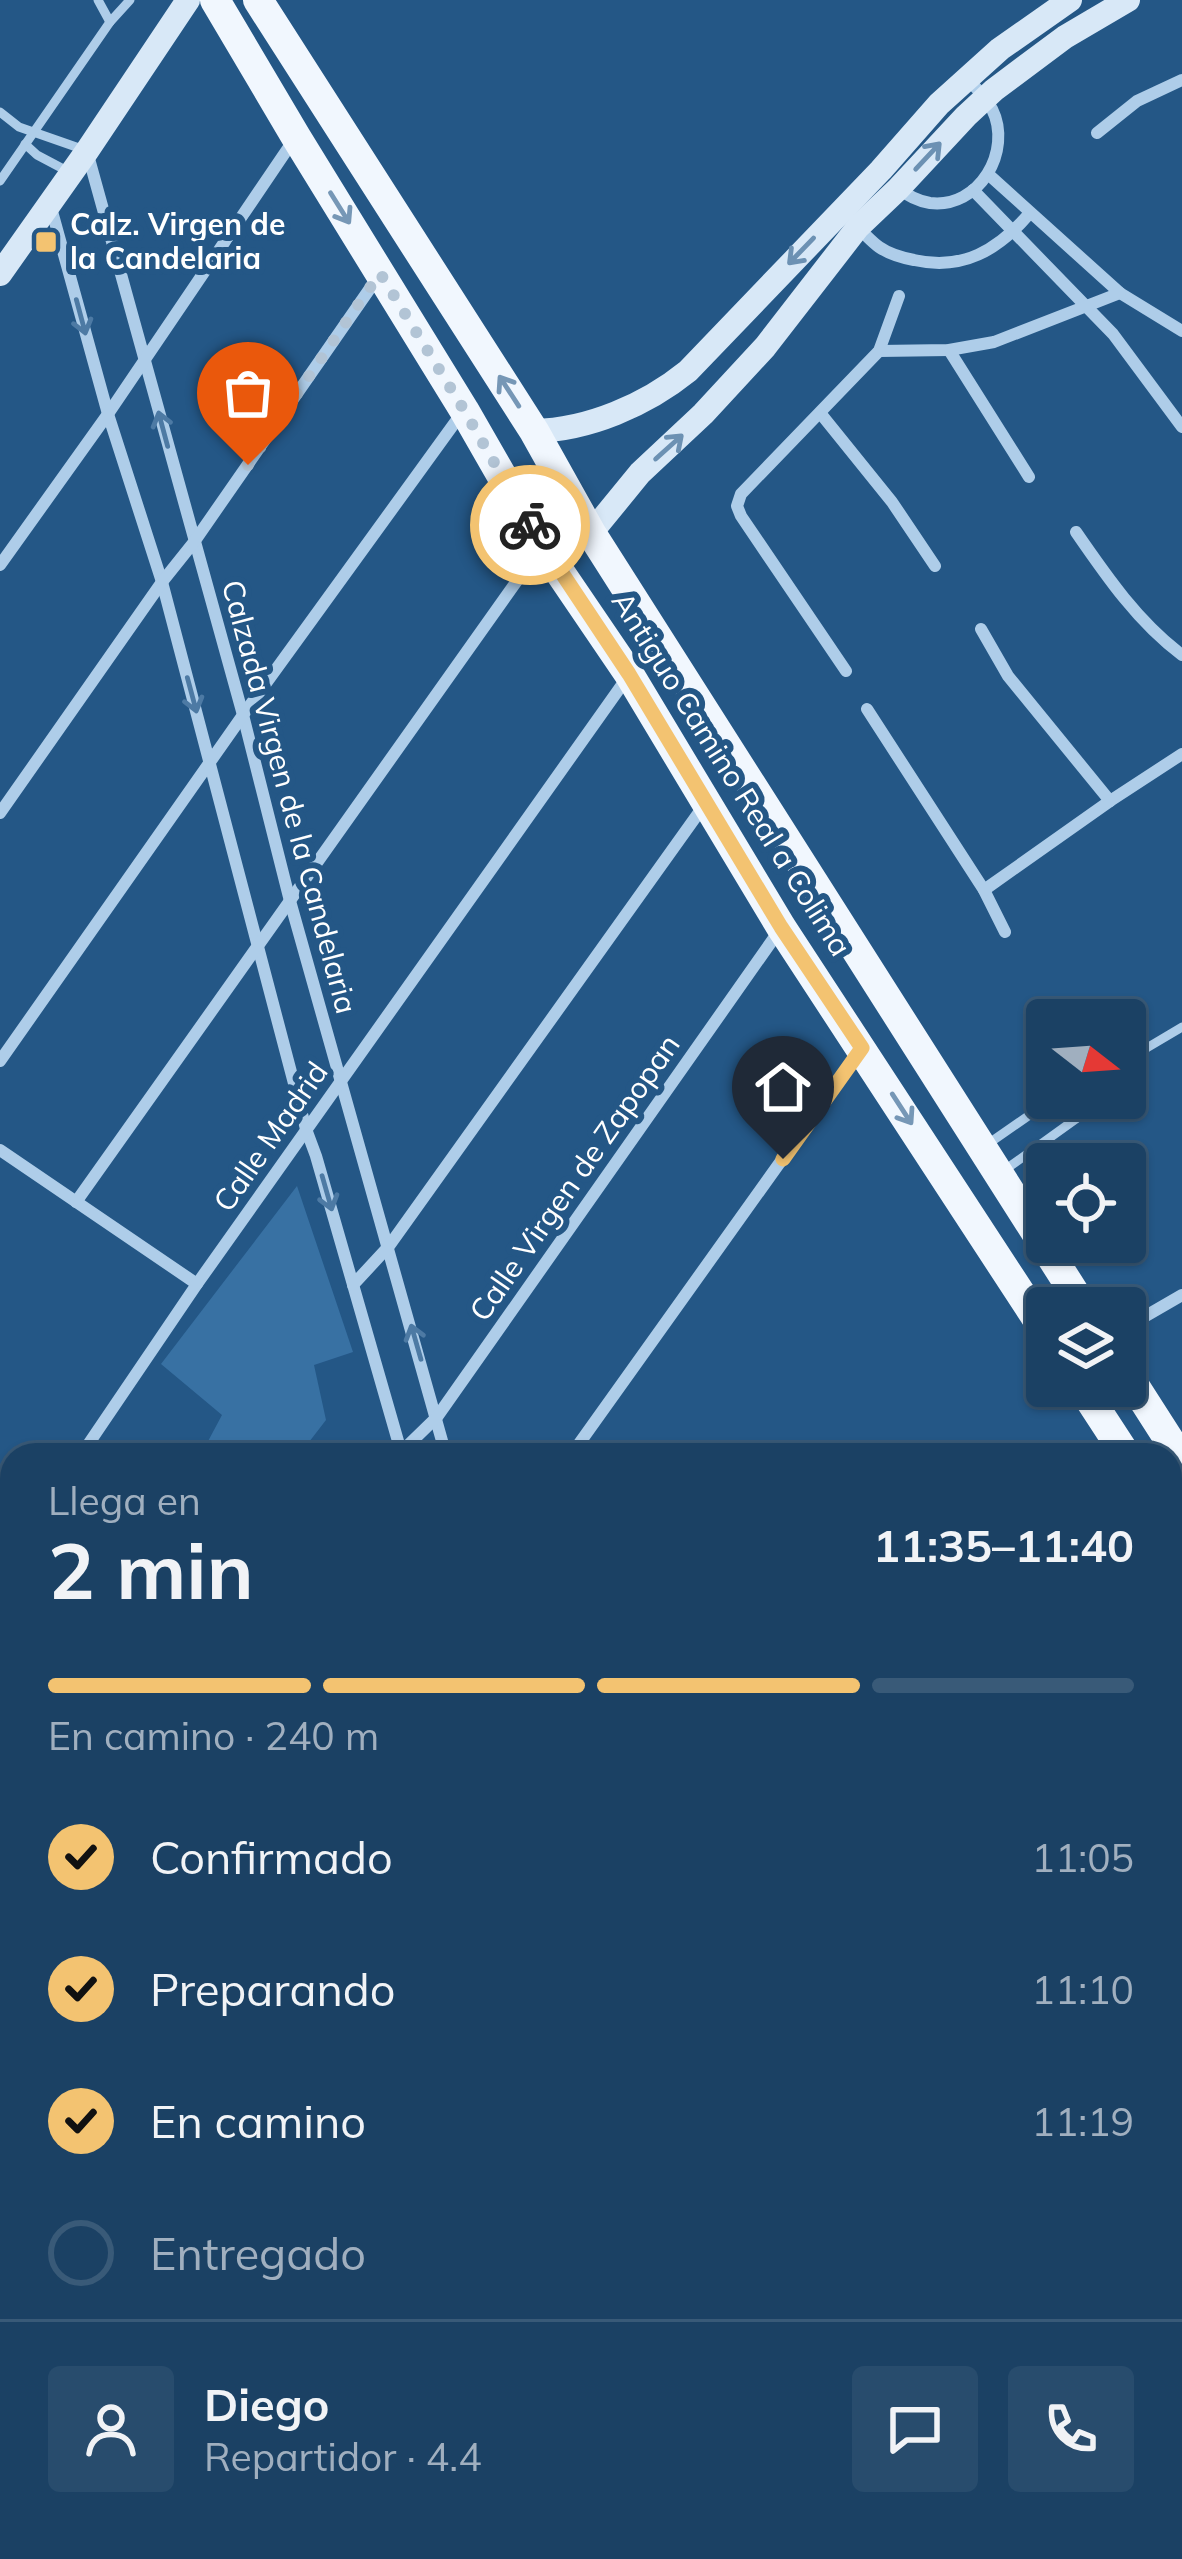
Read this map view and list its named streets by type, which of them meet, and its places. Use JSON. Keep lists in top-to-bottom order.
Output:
{
  "streets": {
    "main road": ["Antiguo Camino Real a Colima"],
    "street": ["Calzada Virgen de la Candelaria", "Calle Madrid", "Calle Virgen de Zapopan"]
  },
  "crossings": [
    ["Antiguo Camino Real a Colima", "Calle Madrid"],
    ["Antiguo Camino Real a Colima", "Calle Virgen de Zapopan"],
    ["Calzada Virgen de la Candelaria", "Calle Madrid"],
    ["Calzada Virgen de la Candelaria", "Calle Virgen de Zapopan"]
  ],
  "places": {
    "transit": ["Calz. Virgen de la Candelaria"]
  },
  "north": "right",
  "page": {
    "heading": ["2 min", "Llega en", "11:35–11:40"],
    "panel": ["Diego", "Repartidor · 4.4"],
    "bar": "En camino · 240 m",
    "list": [
      ["Confirmado", "11:05"],
      ["Preparando", "11:10"],
      ["En camino", "11:19"],
      "Entregado"
    ]
  }
}
